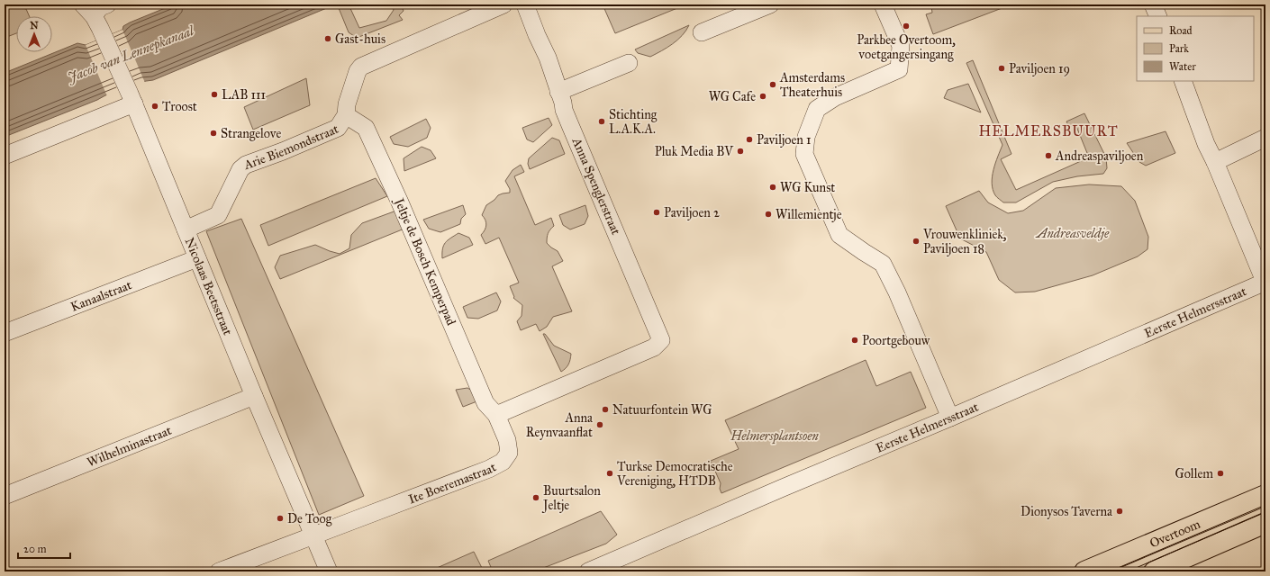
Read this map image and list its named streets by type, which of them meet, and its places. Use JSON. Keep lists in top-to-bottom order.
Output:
{
  "streets": {
    "main road": ["Overtoom"],
    "street": [
      "Arie Biemondstraat",
      "Anna Spenglerstraat",
      "Jeltje de Bosch Kemperpad",
      "Nicolaas Beetsstraat",
      "Kanaalstraat",
      "Eerste Helmersstraat",
      "Wilhelminastraat",
      "Ite Boeremastraat"
    ]
  },
  "crossings": [
    ["Arie Biemondstraat", "Jeltje de Bosch Kemperpad"],
    ["Arie Biemondstraat", "Nicolaas Beetsstraat"],
    ["Anna Spenglerstraat", "Jeltje de Bosch Kemperpad"],
    ["Anna Spenglerstraat", "Ite Boeremastraat"],
    ["Jeltje de Bosch Kemperpad", "Ite Boeremastraat"],
    ["Nicolaas Beetsstraat", "Kanaalstraat"],
    ["Nicolaas Beetsstraat", "Wilhelminastraat"],
    ["Nicolaas Beetsstraat", "Ite Boeremastraat"]
  ],
  "districts": ["HELMERSBUURT"],
  "water": ["Jacob van Lennepkanaal"],
  "parks": ["Andreasveldje", "Helmersplantsoen"],
  "places": [
    "Parkbee Overtoom, voetgangersingang",
    "Gast-huis",
    "Paviljoen 19",
    "Amsterdams Theaterhuis",
    "LAB 111",
    "WG Cafe",
    "Troost",
    "Stichting L.A.K.A.",
    "Strangelove",
    "Paviljoen 1",
    "Pluk Media BV",
    "Andreaspaviljoen",
    "WG Kunst",
    "Paviljoen 2",
    "Willemientje",
    "Vrouwenkliniek, Paviljoen 18",
    "Poortgebouw",
    "Natuurfontein WG",
    "Anna Reynvaanflat",
    "Turkse Democratische Vereniging, HTDB",
    "Gollem",
    "Buurtsalon Jeltje",
    "Dionysos Taverna",
    "De Toog"
  ],
  "legend": ["Road", "Park", "Water"],
  "scale_bar": "20 m",
  "north": "top"
}
